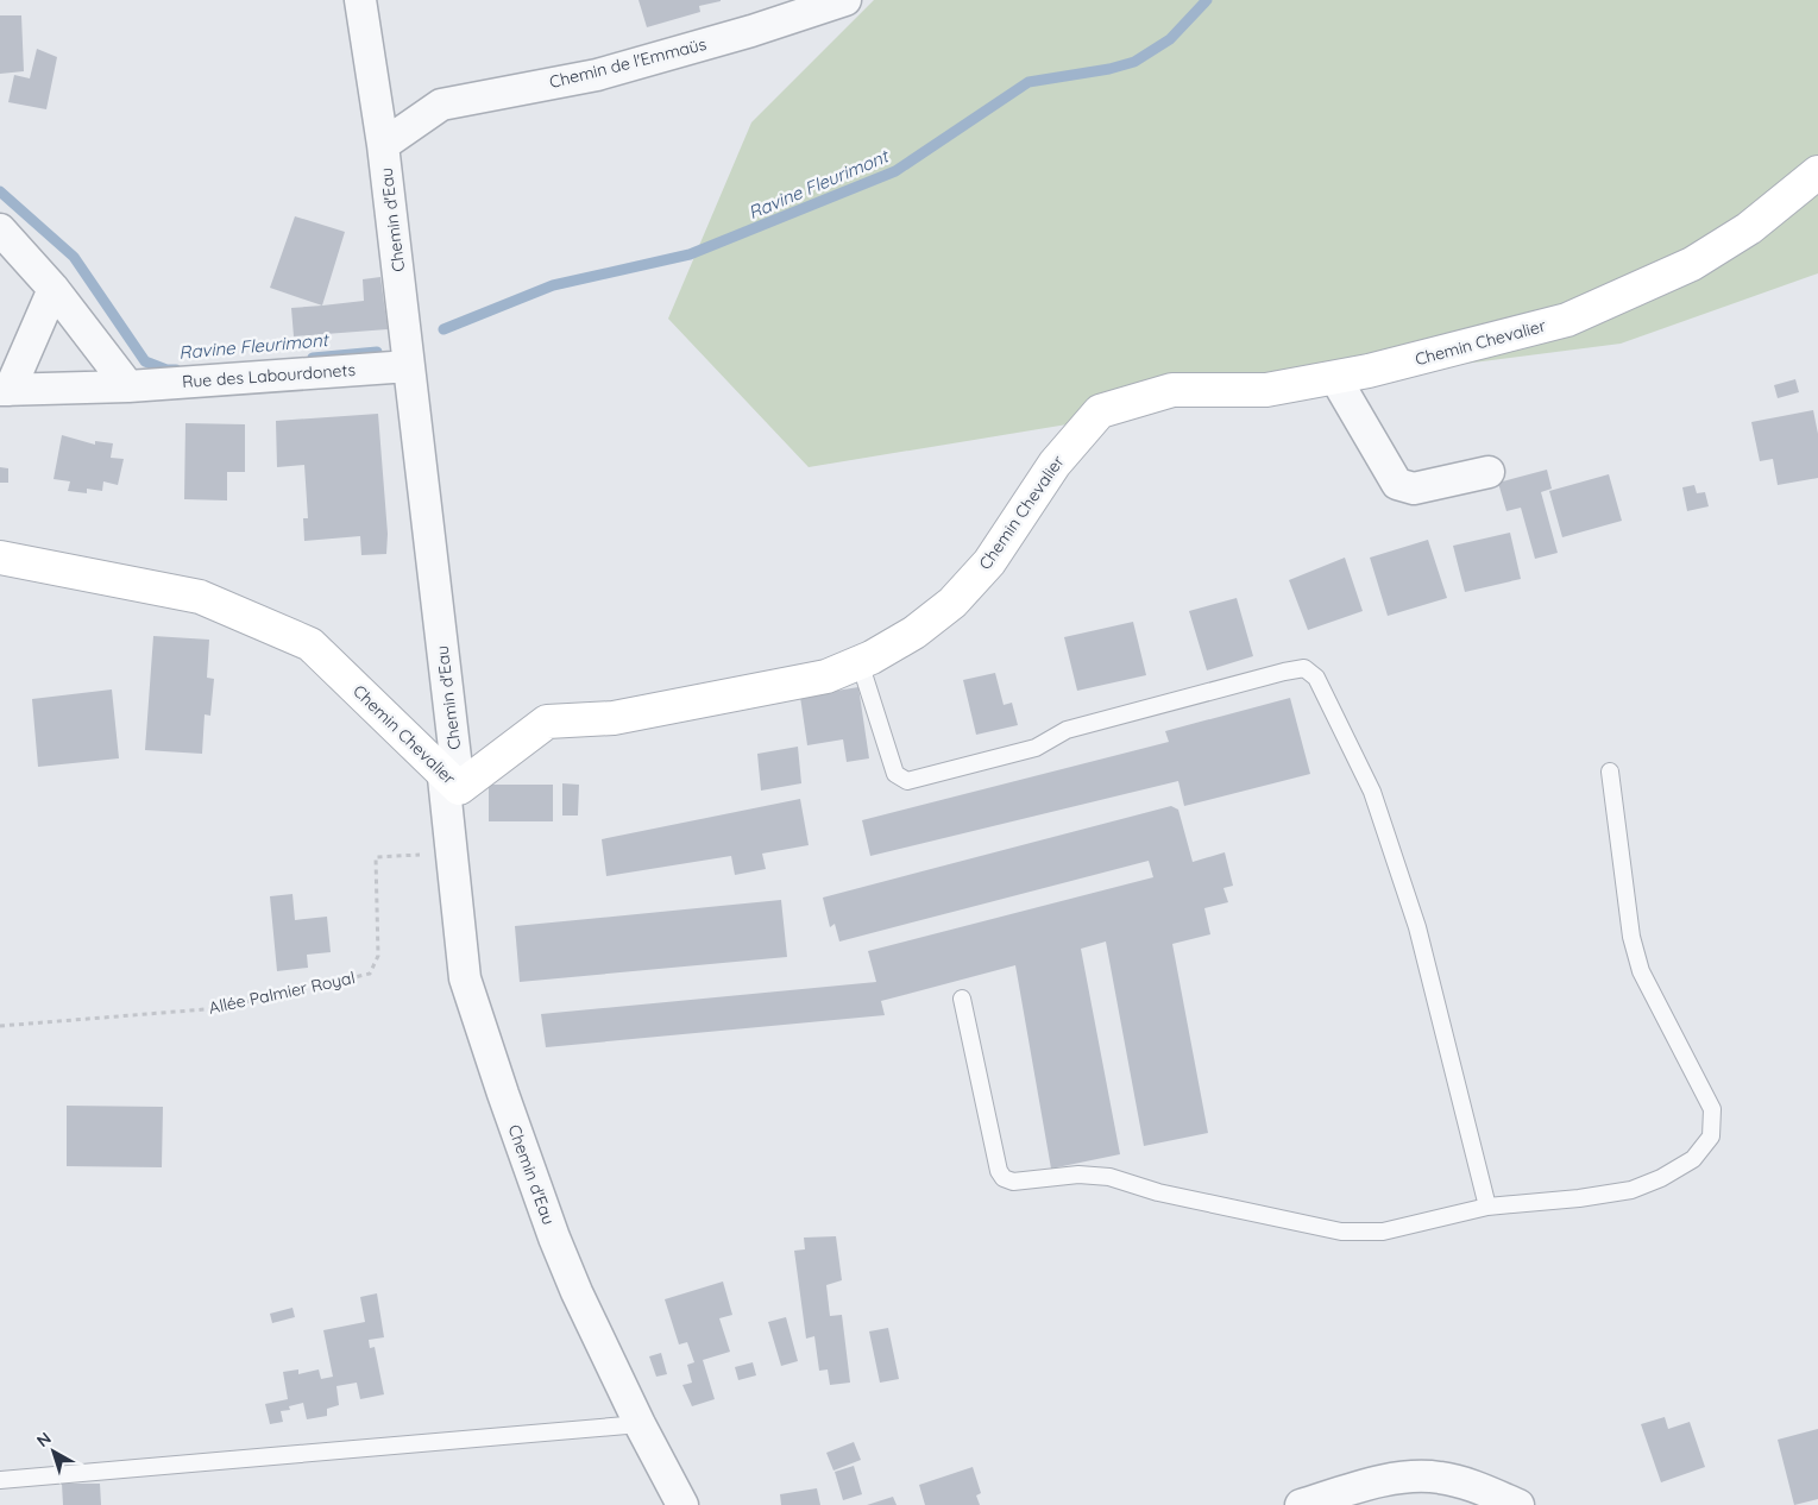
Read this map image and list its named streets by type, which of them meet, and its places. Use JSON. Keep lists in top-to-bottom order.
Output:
{
  "streets": {
    "street": [
      "Chemin de l'Emmaüs",
      "Chemin d'Eau",
      "Chemin Chevalier",
      "Rue des Labourdonets"
    ],
    "path": ["Allée Palmier Royal"]
  },
  "crossings": [
    ["Chemin de l'Emmaüs", "Chemin d'Eau"],
    ["Chemin d'Eau", "Chemin Chevalier"],
    ["Chemin d'Eau", "Rue des Labourdonets"],
    ["Chemin d'Eau", "Allée Palmier Royal"]
  ],
  "water": ["Ravine Fleurimont"],
  "north": "top left"
}
